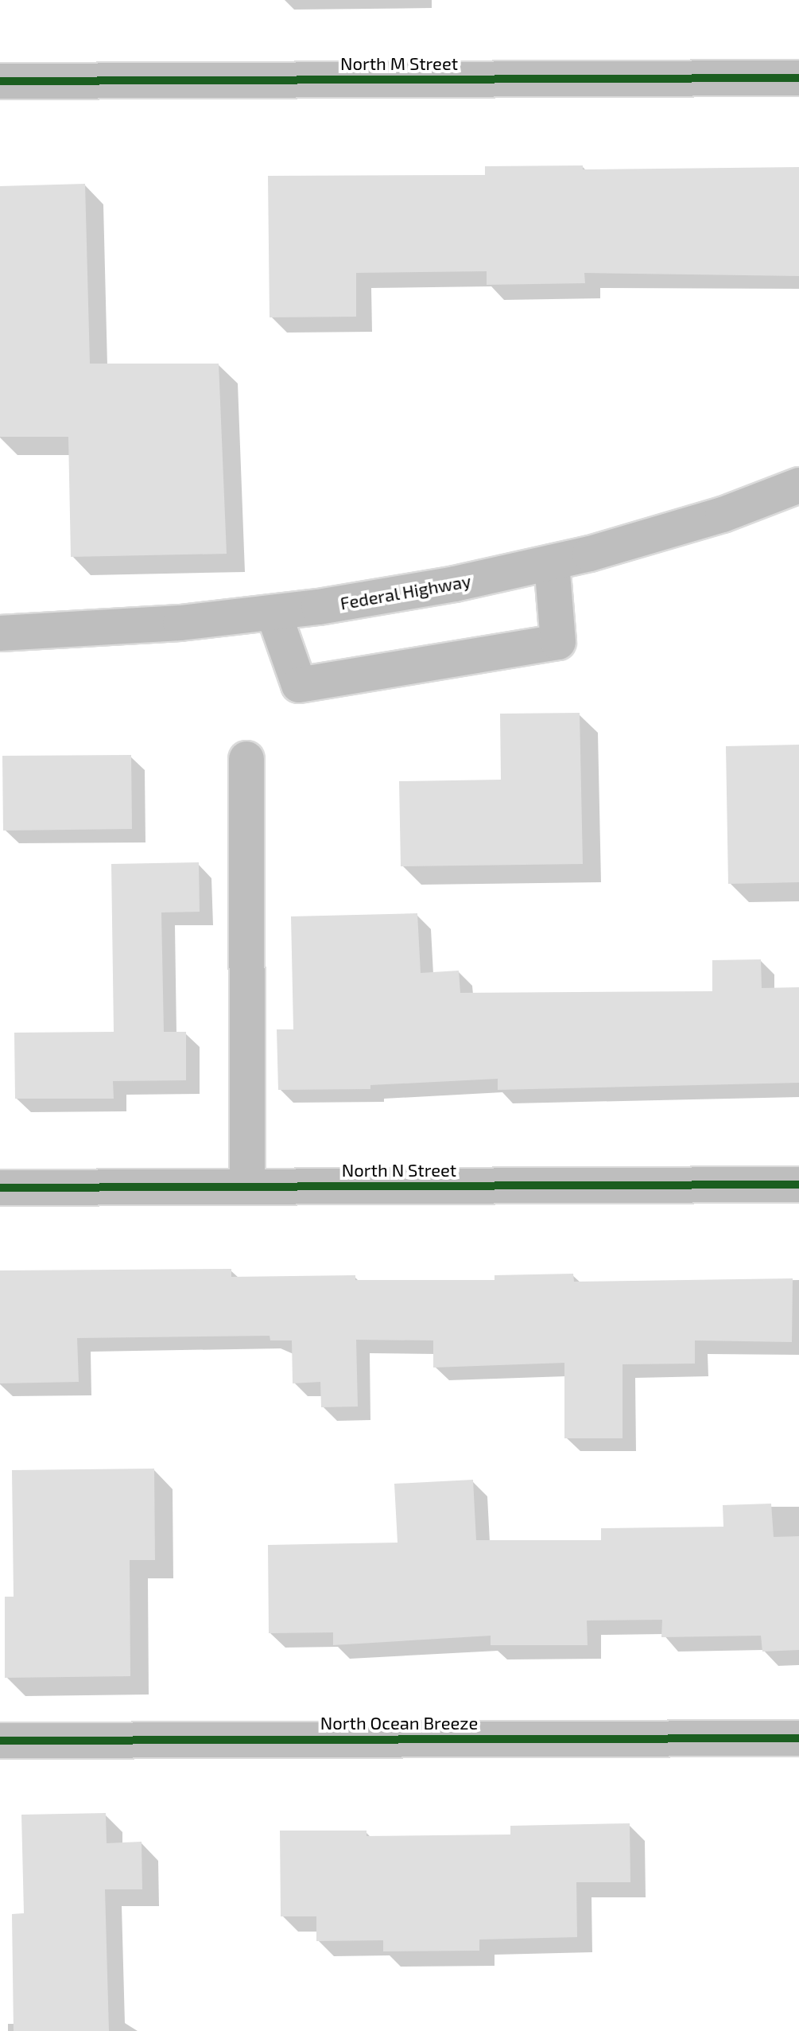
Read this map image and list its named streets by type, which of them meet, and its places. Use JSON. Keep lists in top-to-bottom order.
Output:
{
  "streets": {
    "street": [
      "North M Street",
      "Federal Highway",
      "North N Street",
      "North Ocean Breeze"
    ]
  }
}
